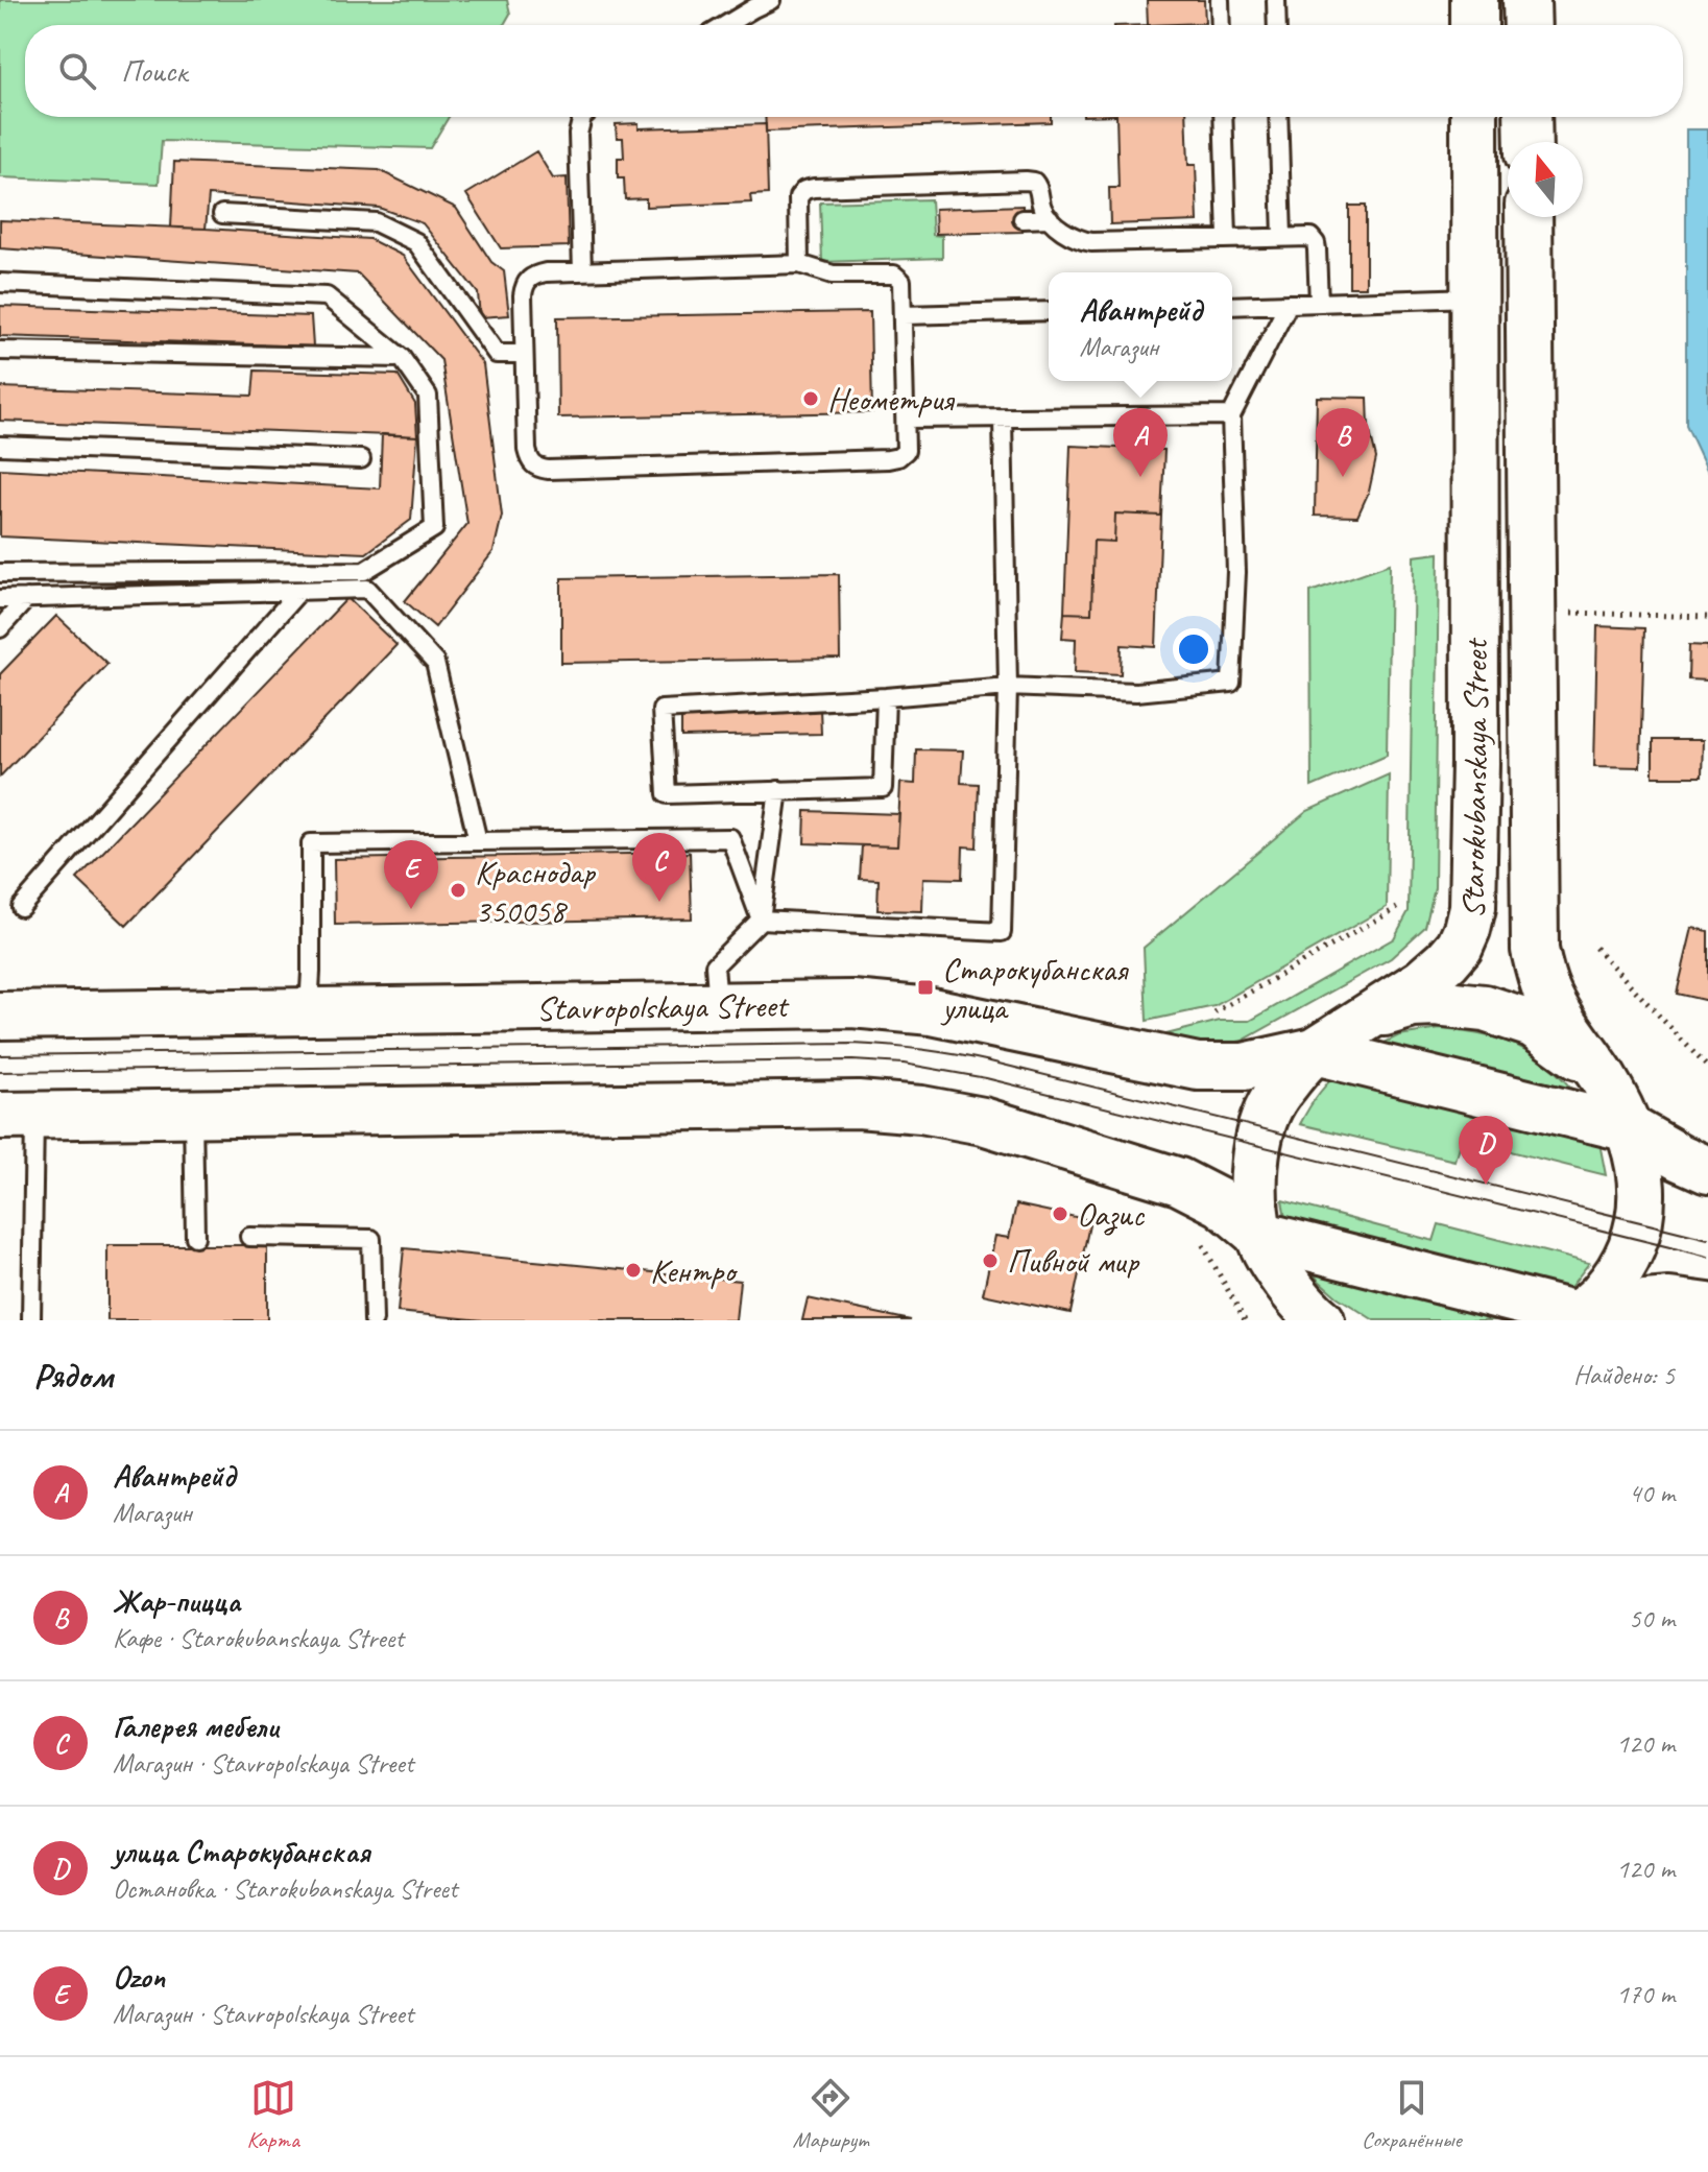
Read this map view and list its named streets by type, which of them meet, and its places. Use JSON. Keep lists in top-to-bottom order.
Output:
{
  "streets": {
    "main road": ["Starokubanskaya Street", "Stavropolskaya Street"]
  },
  "crossings": [
    ["Starokubanskaya Street", "Stavropolskaya Street"]
  ],
  "places": {
    "other": [
      "Неометрия",
      "Краснодар 350058",
      "Оазис",
      "Пивной мир",
      "Кентро"
    ],
    "transit": ["Старокубанская улица"]
  },
  "north": "top",
  "page": {
    "search": "Поиск",
    "popup": ["Авантрейд", "Магазин"],
    "pins": [
      "A",
      "B",
      "C",
      "E",
      "D"
    ],
    "heading": ["Рядом", "Найдено: 5"],
    "list": [
      {
        "mark": "A",
        "name": "Авантрейд",
        "note": "Магазин",
        "value": "40 m"
      },
      {
        "mark": "B",
        "name": "Жар-пицца",
        "note": "Кафе · Starokubanskaya Street",
        "value": "50 m"
      },
      {
        "mark": "C",
        "name": "Галерея мебели",
        "note": "Магазин · Stavropolskaya Street",
        "value": "120 m"
      },
      {
        "mark": "D",
        "name": "улица Старокубанская",
        "note": "Остановка · Starokubanskaya Street",
        "value": "120 m"
      },
      {
        "mark": "E",
        "name": "Ozon",
        "note": "Магазин · Stavropolskaya Street",
        "value": "170 m"
      }
    ],
    "nav": ["Карта", "Маршрут", "Сохранённые"]
  }
}
